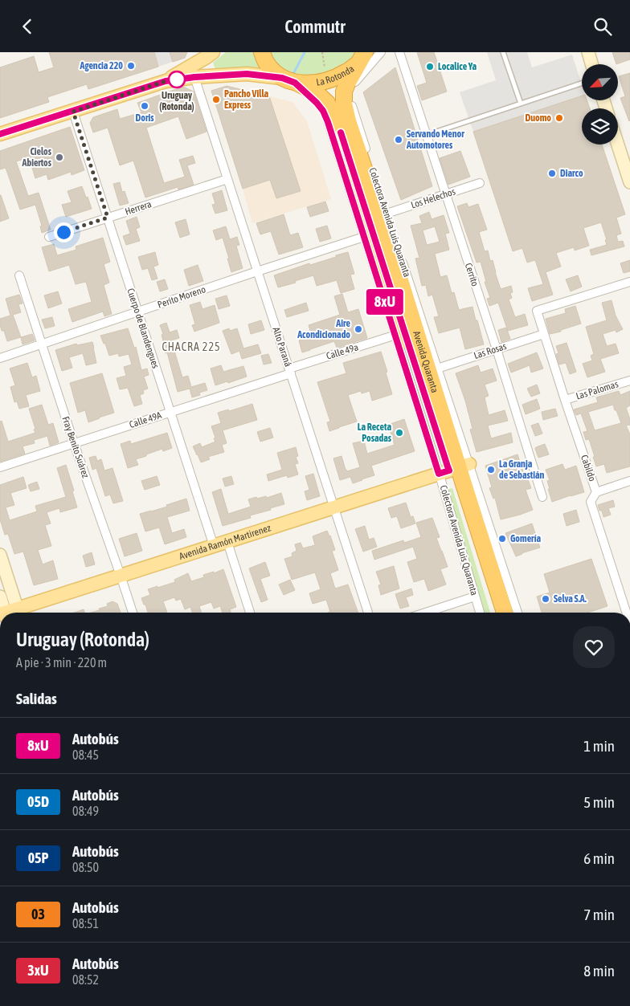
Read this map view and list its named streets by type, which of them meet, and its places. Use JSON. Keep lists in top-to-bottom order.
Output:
{
  "streets": {
    "highway": ["La Rotonda", "Avenida Quaranta"],
    "main road": ["Avenida Ramón Martirenez"],
    "street": [
      "Los Helechos",
      "Herrera",
      "Colectora Avenida Luis Quaranta",
      "Cerrito",
      "Perito Moreno",
      "Cuerpo de Blandengues",
      "Alto Paraná",
      "Las Rosas",
      "Calle 49a",
      "Las Palomas",
      "Calle 49A",
      "Fray Benito Suárez",
      "Cabildo"
    ]
  },
  "crossings": [
    ["La Rotonda", "Avenida Quaranta"],
    ["Los Helechos", "Colectora Avenida Luis Quaranta"],
    ["Los Helechos", "Cerrito"],
    ["Los Helechos", "Avenida Quaranta"],
    ["Herrera", "Cuerpo de Blandengues"],
    ["Herrera", "Alto Paraná"],
    ["Colectora Avenida Luis Quaranta", "Perito Moreno"],
    ["Colectora Avenida Luis Quaranta", "Las Rosas"],
    ["Colectora Avenida Luis Quaranta", "Calle 49a"],
    ["Colectora Avenida Luis Quaranta", "Avenida Quaranta"],
    ["Colectora Avenida Luis Quaranta", "Avenida Ramón Martirenez"],
    ["Cerrito", "Las Rosas"],
    ["Perito Moreno", "Cuerpo de Blandengues"],
    ["Perito Moreno", "Alto Paraná"],
    ["Perito Moreno", "Fray Benito Suárez"],
    ["Cuerpo de Blandengues", "Calle 49A"],
    ["Cuerpo de Blandengues", "Avenida Ramón Martirenez"],
    ["Alto Paraná", "Calle 49a"],
    ["Alto Paraná", "Calle 49A"],
    ["Alto Paraná", "Avenida Ramón Martirenez"],
    ["Las Rosas", "Cabildo"],
    ["Calle 49a", "Calle 49A"],
    ["Avenida Quaranta", "Avenida Ramón Martirenez"],
    ["Las Palomas", "Cabildo"],
    ["Calle 49A", "Fray Benito Suárez"],
    ["Fray Benito Suárez", "Avenida Ramón Martirenez"]
  ],
  "districts": ["CHACRA 225"],
  "places": [
    "Agencia 220",
    "Localice Ya",
    "Uruguay (Rotonda)",
    "Pancho Villa Express",
    "Doris",
    "Duomo",
    "Servando Menor Automotores",
    "Cielos Abiertos",
    "Diarco",
    "Aire Acondicionado",
    "La Receta Posadas",
    "La Granja de Sebastián",
    "Gomería",
    "Selva S.A."
  ],
  "lines": ["bus line 8xU"],
  "north": "bottom left",
  "page": {
    "header": "Commutr",
    "on_map": "8xU",
    "heading": [
      ["Uruguay (Rotonda)", "A pie · 3 min · 220 m"],
      "Salidas"
    ],
    "list": [
      {
        "mark": "8xU",
        "name": "Autobús",
        "note": "08:45",
        "value": "1 min"
      },
      {
        "mark": "05D",
        "name": "Autobús",
        "note": "08:49",
        "value": "5 min"
      },
      {
        "mark": "05P",
        "name": "Autobús",
        "note": "08:50",
        "value": "6 min"
      },
      {
        "mark": "03",
        "name": "Autobús",
        "note": "08:51",
        "value": "7 min"
      },
      {
        "mark": "3xU",
        "name": "Autobús",
        "note": "08:52",
        "value": "8 min"
      }
    ]
  }
}
